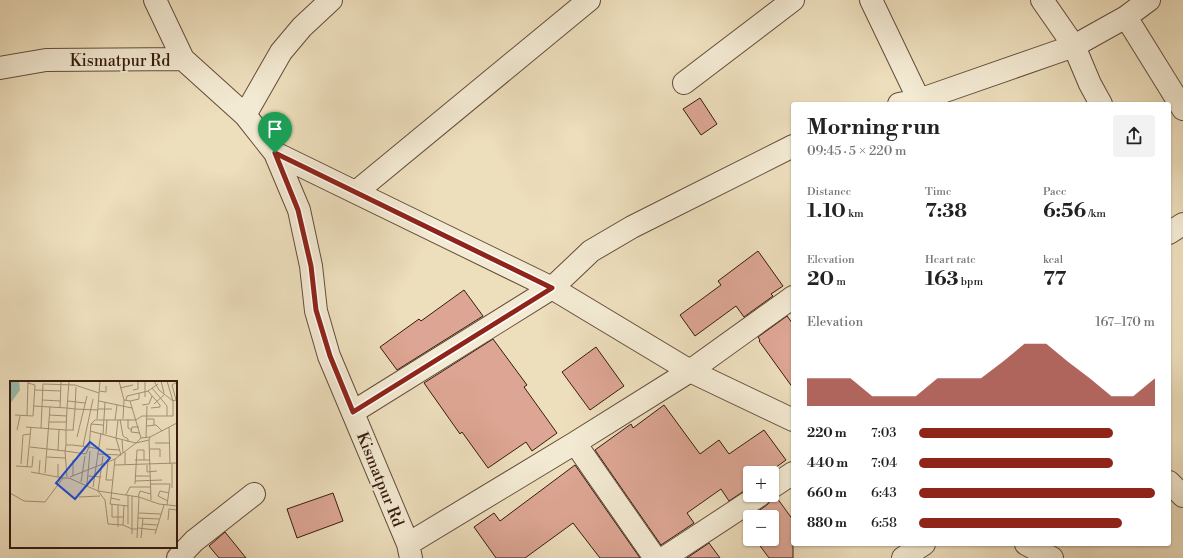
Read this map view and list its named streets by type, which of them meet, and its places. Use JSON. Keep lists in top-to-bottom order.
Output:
{
  "streets": {
    "street": ["Kismatpur Rd"]
  },
  "page": {
    "heading": ["Morning run", "09:45 · 5 × 220 m"],
    "stats": [
      ["Distance", "1.10 km"],
      ["Time", "7:38"],
      ["Pace", "6:56 /km"],
      ["Elevation", "20 m"],
      ["Heart rate", "163 bpm"],
      ["kcal", "77"]
    ],
    "chart": ["Elevation", "167–170 m"],
    "list": [
      {
        "name": "220 m",
        "note": "7:03"
      },
      {
        "name": "440 m",
        "note": "7:04"
      },
      {
        "name": "660 m",
        "note": "6:43"
      },
      {
        "name": "880 m",
        "note": "6:58"
      }
    ],
    "map_buttons": ["+", "−"]
  }
}
